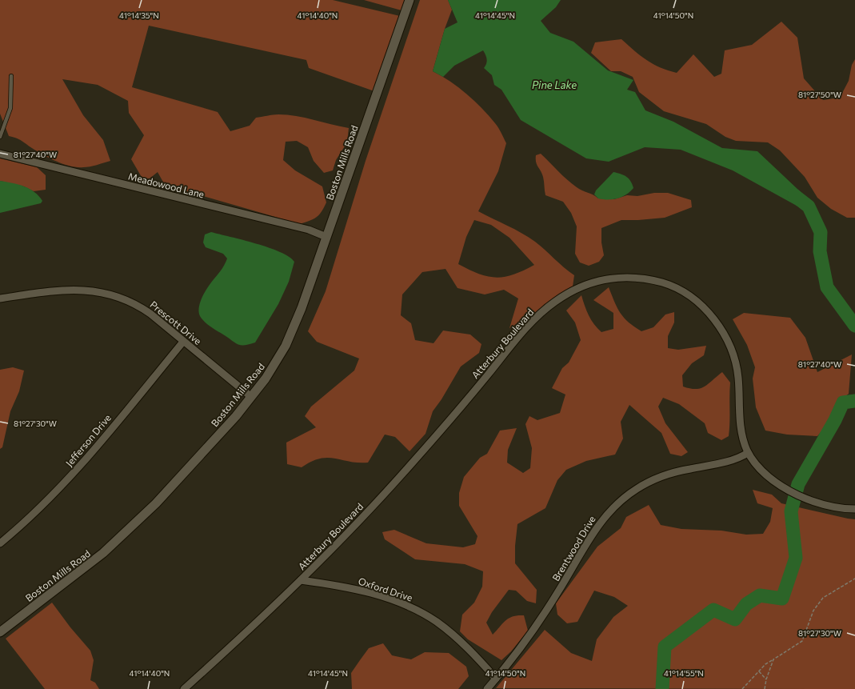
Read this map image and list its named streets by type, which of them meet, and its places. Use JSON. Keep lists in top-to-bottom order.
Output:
{
  "streets": {
    "street": [
      "Boston Mills Road",
      "Meadowood Lane",
      "Prescott Drive",
      "Atterbury Boulevard",
      "Jefferson Drive",
      "Brentwood Drive",
      "Oxford Drive"
    ]
  },
  "crossings": [
    ["Boston Mills Road", "Meadowood Lane"],
    ["Boston Mills Road", "Prescott Drive"],
    ["Prescott Drive", "Jefferson Drive"],
    ["Atterbury Boulevard", "Brentwood Drive"],
    ["Atterbury Boulevard", "Oxford Drive"],
    ["Brentwood Drive", "Oxford Drive"]
  ],
  "water": ["Pine Lake"],
  "coordinates": [
    "41°14'35\"N",
    "41°14'40\"N",
    "41°14'45\"N",
    "41°14'50\"N",
    "81°27'50\"W",
    "81°27'40\"W",
    "81°27'30\"W",
    "41°14'55\"N"
  ]
}
